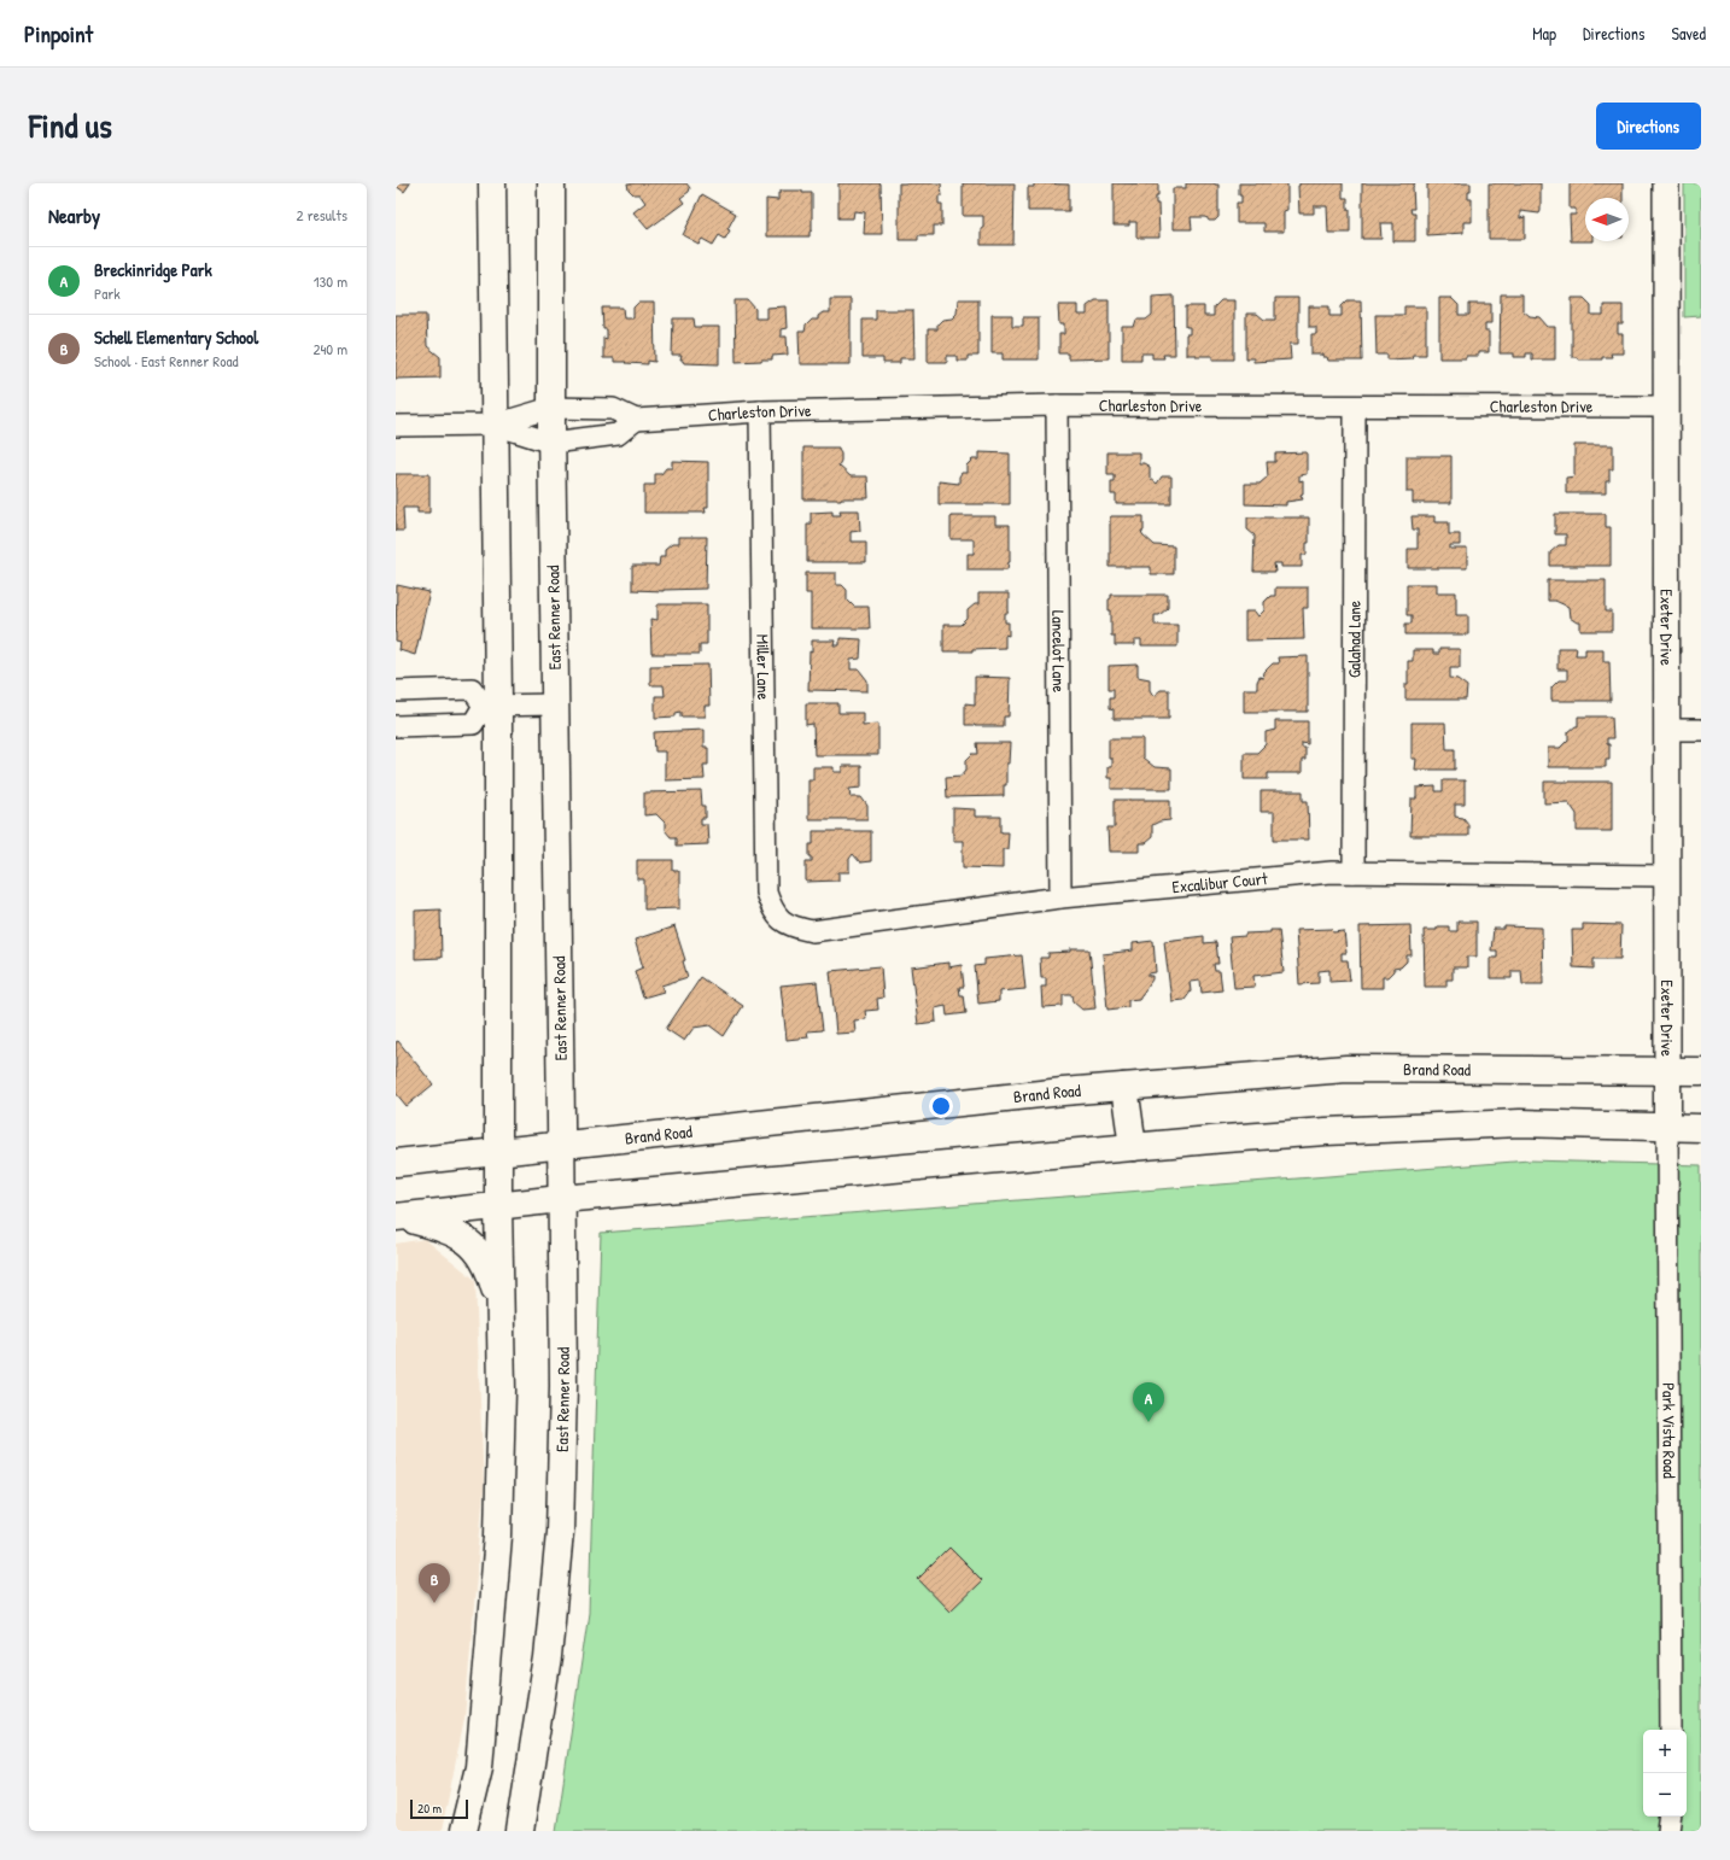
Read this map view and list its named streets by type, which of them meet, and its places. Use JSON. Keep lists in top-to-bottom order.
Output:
{
  "streets": {
    "main road": ["East Renner Road", "Brand Road"],
    "street": [
      "Charleston Drive",
      "Exeter Drive",
      "Galahad Lane",
      "Lancelot Lane",
      "Miller Lane",
      "Excalibur Court",
      "Park Vista Road"
    ]
  },
  "crossings": [
    ["Charleston Drive", "East Renner Road"],
    ["Charleston Drive", "Exeter Drive"],
    ["Charleston Drive", "Galahad Lane"],
    ["Charleston Drive", "Lancelot Lane"],
    ["Charleston Drive", "Miller Lane"],
    ["East Renner Road", "Brand Road"],
    ["Exeter Drive", "Excalibur Court"],
    ["Exeter Drive", "Brand Road"],
    ["Galahad Lane", "Excalibur Court"],
    ["Lancelot Lane", "Excalibur Court"],
    ["Miller Lane", "Excalibur Court"]
  ],
  "scale_bar": "20 m",
  "north": "left",
  "page": {
    "header": "Pinpoint",
    "nav": ["Map", "Directions", "Saved"],
    "title": "Find us",
    "buttons": "Directions",
    "heading": ["Nearby", "2 results"],
    "list": [
      {
        "mark": "A",
        "name": "Breckinridge Park",
        "note": "Park",
        "value": "130 m"
      },
      {
        "mark": "B",
        "name": "Schell Elementary School",
        "note": "School · East Renner Road",
        "value": "240 m"
      }
    ],
    "pins": ["A", "B"],
    "map_buttons": ["+", "−"],
    "scale": "20 m"
  }
}
